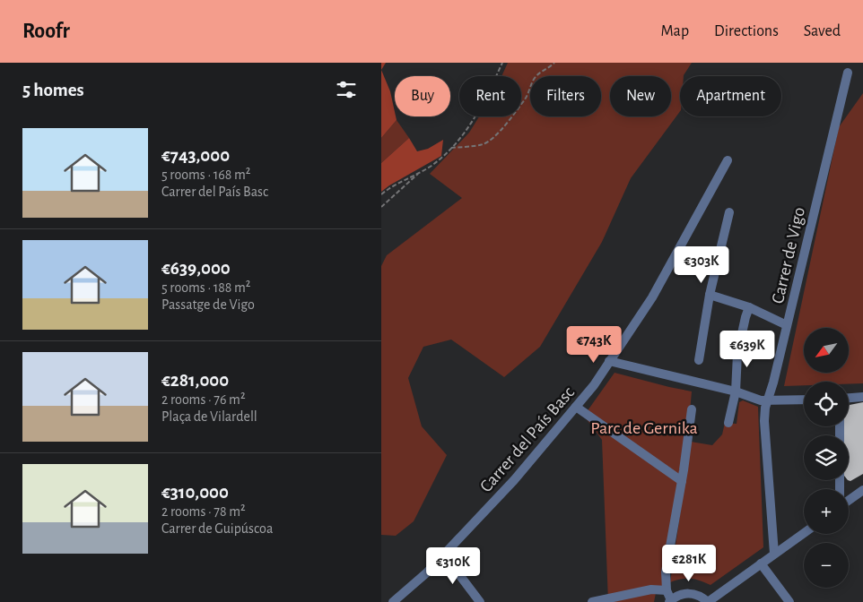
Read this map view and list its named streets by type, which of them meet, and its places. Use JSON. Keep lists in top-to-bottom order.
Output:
{
  "streets": {
    "street": ["Carrer de Vigo", "Carrer del País Basc"]
  },
  "parks": ["Parc de Gernika"],
  "north": "bottom left",
  "page": {
    "header": "Roofr",
    "nav": ["Map", "Directions", "Saved"],
    "heading": "5 homes",
    "chip": [
      "Buy",
      "Rent",
      "Filters",
      "New",
      "Apartment"
    ],
    "list": [
      {
        "name": "€743,000",
        "note": "5 rooms · 168 m² · Carrer del País Basc"
      },
      {
        "name": "€639,000",
        "note": "5 rooms · 188 m² · Passatge de Vigo"
      },
      {
        "name": "€281,000",
        "note": "2 rooms · 76 m² · Plaça de Vilardell"
      },
      {
        "name": "€310,000",
        "note": "2 rooms · 78 m² · Carrer de Guipúscoa"
      }
    ],
    "price": [
      "€303K",
      "€743K",
      "€639K",
      "€281K",
      "€310K"
    ],
    "map_buttons": ["+", "−"]
  }
}
